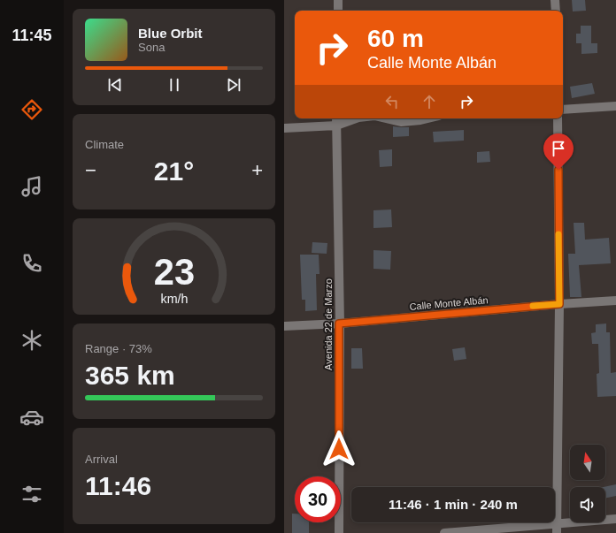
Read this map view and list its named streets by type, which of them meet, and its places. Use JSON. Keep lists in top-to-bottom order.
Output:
{
  "streets": {
    "street": ["Calle Monte Albán", "Avenida 22 de Marzo"]
  },
  "crossings": [
    ["Calle Monte Albán", "Avenida 22 de Marzo"]
  ],
  "north": "top",
  "page": {
    "tabs": "11:45",
    "turn": ["60 m", "Calle Monte Albán"],
    "song": ["Blue Orbit", "Sona"],
    "tile": [
      "Climate",
      ["Range · 73%", "365 km"],
      ["Arrival", "11:46"]
    ],
    "heat": ["−", "21°", "+"],
    "limit": "30",
    "trip": "11:46 · 1 min · 240 m",
    "gauge": ["23", "km/h"]
  }
}
